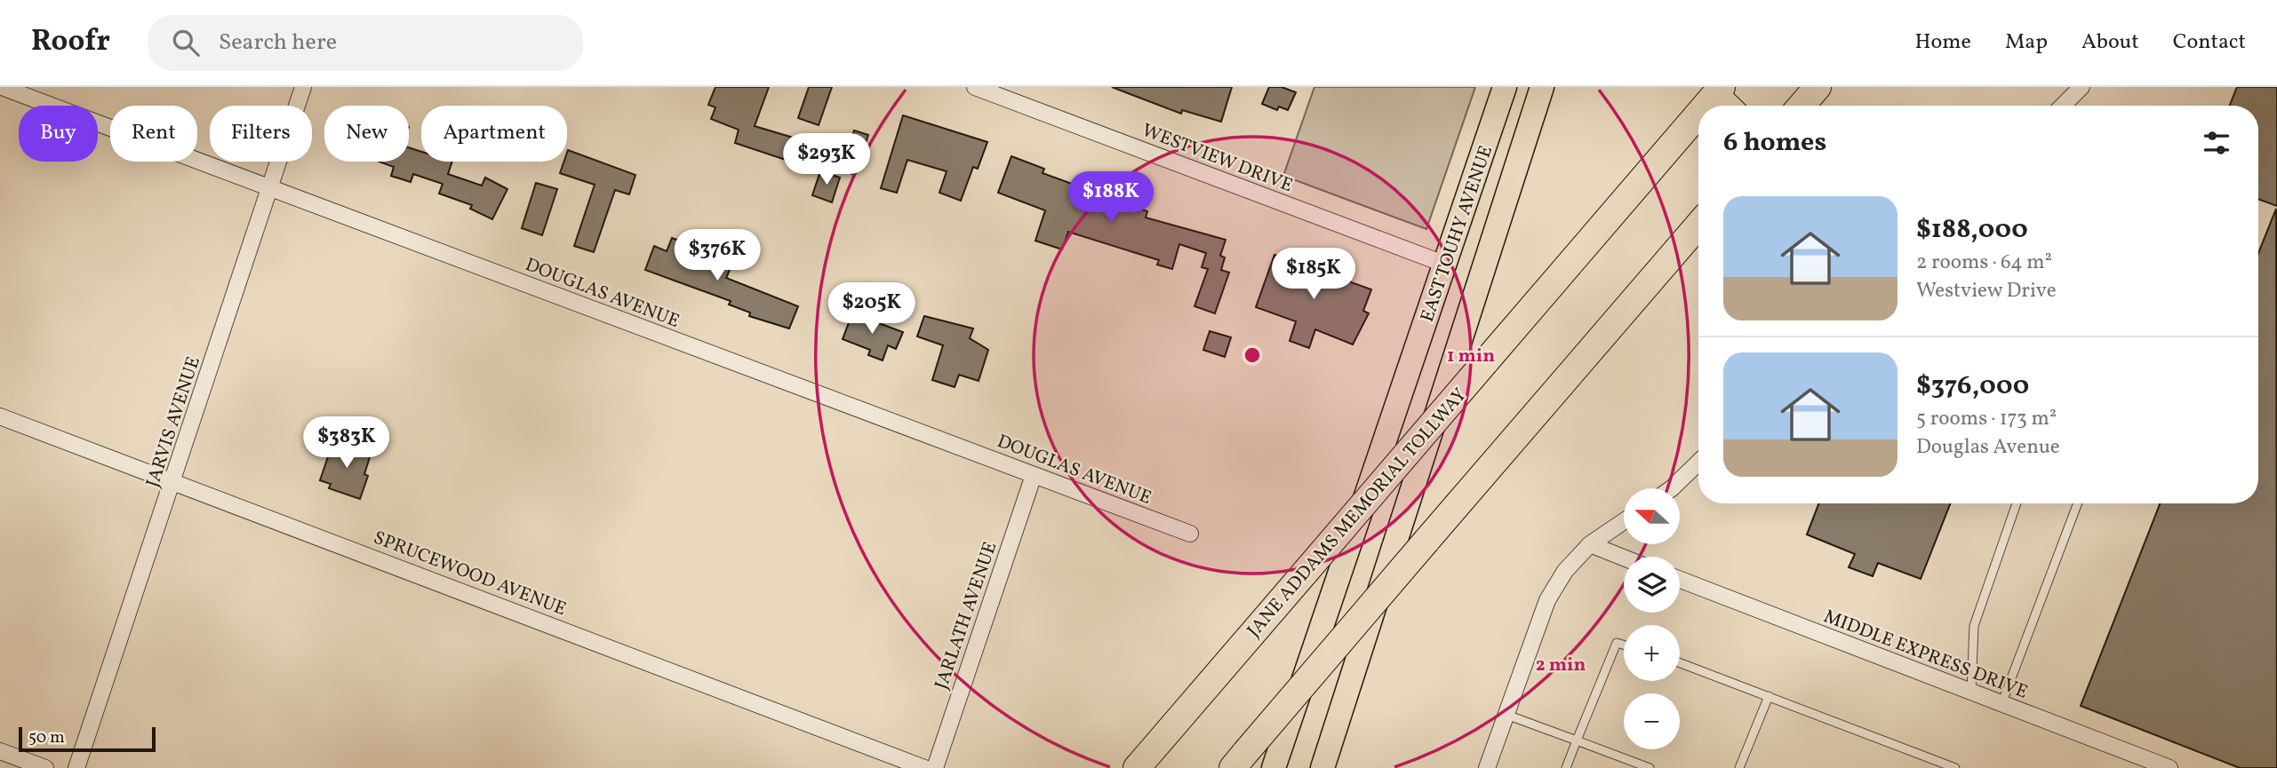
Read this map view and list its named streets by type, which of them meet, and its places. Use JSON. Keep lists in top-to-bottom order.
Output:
{
  "streets": {
    "highway": ["JANE ADDAMS MEMORIAL TOLLWAY"],
    "main road": ["EAST TOUHY AVENUE"],
    "street": [
      "WESTVIEW DRIVE",
      "DOUGLAS AVENUE",
      "JARVIS AVENUE",
      "SPRUCEWOOD AVENUE",
      "JARLATH AVENUE",
      "MIDDLE EXPRESS DRIVE"
    ]
  },
  "crossings": [
    ["WESTVIEW DRIVE", "EAST TOUHY AVENUE"],
    ["DOUGLAS AVENUE", "JARVIS AVENUE"],
    ["DOUGLAS AVENUE", "JARLATH AVENUE"],
    ["JARVIS AVENUE", "SPRUCEWOOD AVENUE"]
  ],
  "scale_bar": "50 m",
  "north": "left",
  "page": {
    "header": "Roofr",
    "search": "Search here",
    "nav": [
      "Home",
      "Map",
      "About",
      "Contact"
    ],
    "chip": [
      "Buy",
      "Rent",
      "Filters",
      "New",
      "Apartment"
    ],
    "heading": "6 homes",
    "price": [
      "$293K",
      "$188K",
      "$376K",
      "$185K",
      "$205K",
      "$383K"
    ],
    "list": [
      {
        "name": "$188,000",
        "note": "2 rooms · 64 m² · Westview Drive"
      },
      {
        "name": "$376,000",
        "note": "5 rooms · 173 m² · Douglas Avenue"
      }
    ],
    "map_buttons": ["+", "−"],
    "scale": "50 m"
  },
  "rings": ["1 min", "2 min"]
}
